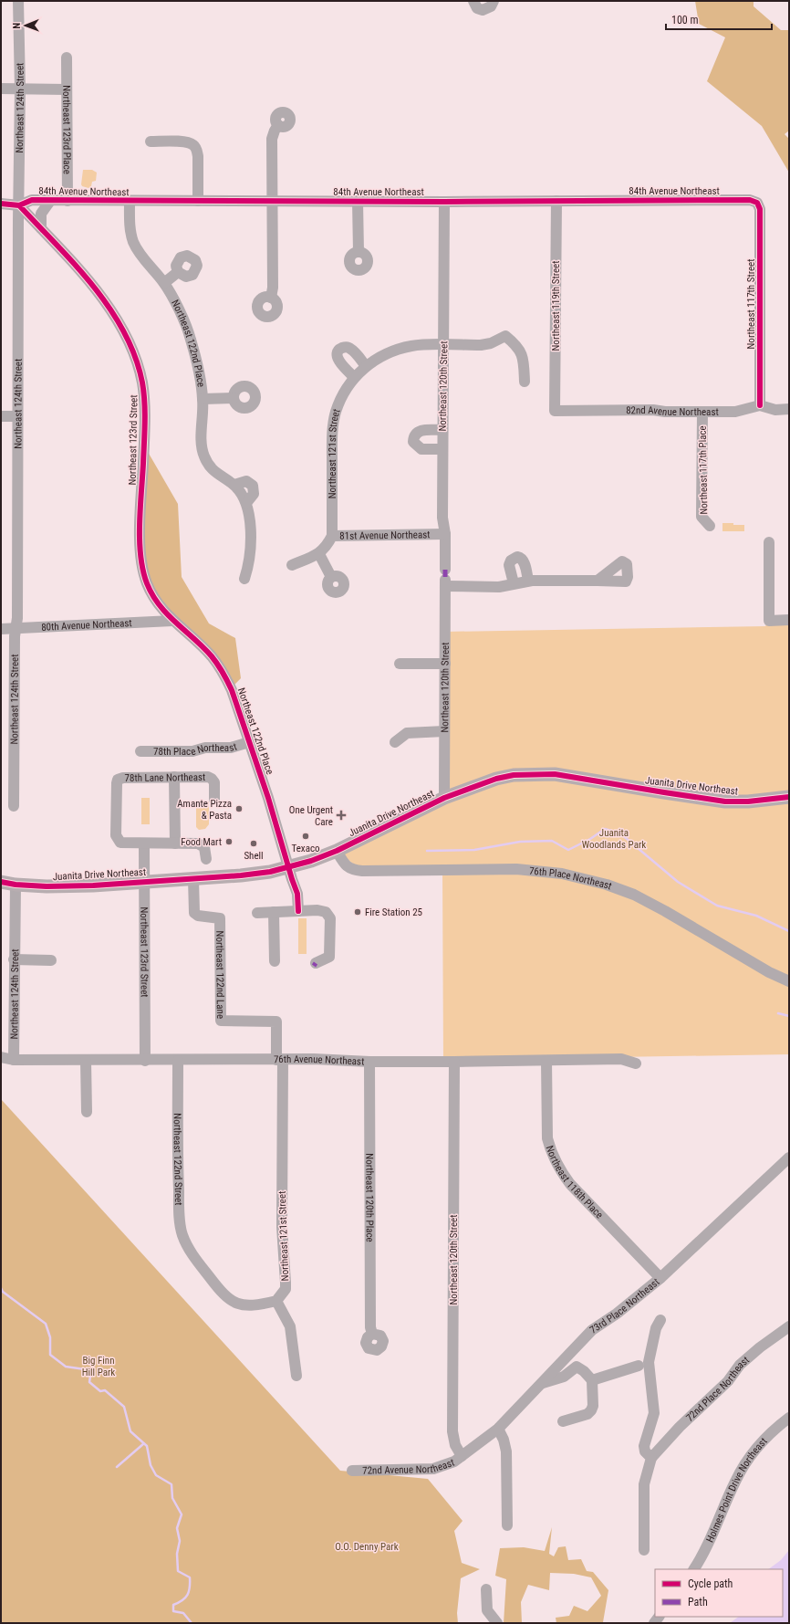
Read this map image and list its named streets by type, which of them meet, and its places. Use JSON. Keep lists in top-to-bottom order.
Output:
{
  "streets": {
    "main road": ["Juanita Drive Northeast"],
    "street": [
      "Northeast 124th Street",
      "Northeast 123rd Place",
      "84th Avenue Northeast",
      "Northeast 117th Street",
      "Northeast 119th Street",
      "Northeast 122nd Place",
      "Northeast 120th Street",
      "82nd Avenue Northeast",
      "Northeast 123rd Street",
      "Northeast 121st Street",
      "Northeast 117th Place",
      "81st Avenue Northeast",
      "80th Avenue Northeast",
      "78th Place Northeast",
      "78th Lane Northeast",
      "76th Place Northeast",
      "Northeast 122nd Lane",
      "76th Avenue Northeast",
      "Northeast 122nd Street",
      "Northeast 118th Place",
      "Northeast 120th Place",
      "73rd Place Northeast",
      "72nd Place Northeast",
      "72nd Avenue Northeast",
      "Holmes Point Drive Northeast"
    ]
  },
  "crossings": [
    ["Northeast 124th Street", "84th Avenue Northeast"],
    ["Northeast 124th Street", "Northeast 123rd Street"],
    ["Northeast 124th Street", "80th Avenue Northeast"],
    ["Northeast 124th Street", "Juanita Drive Northeast"],
    ["Northeast 124th Street", "76th Avenue Northeast"],
    ["Northeast 123rd Place", "84th Avenue Northeast"],
    ["84th Avenue Northeast", "Northeast 117th Street"],
    ["84th Avenue Northeast", "Northeast 119th Street"],
    ["84th Avenue Northeast", "Northeast 122nd Place"],
    ["84th Avenue Northeast", "Northeast 120th Street"],
    ["84th Avenue Northeast", "Northeast 123rd Street"],
    ["Northeast 117th Street", "82nd Avenue Northeast"],
    ["Northeast 119th Street", "82nd Avenue Northeast"],
    ["Northeast 122nd Place", "Northeast 123rd Street"],
    ["Northeast 122nd Place", "80th Avenue Northeast"],
    ["Northeast 122nd Place", "78th Place Northeast"],
    ["Northeast 122nd Place", "Juanita Drive Northeast"],
    ["Northeast 120th Street", "81st Avenue Northeast"],
    ["Northeast 120th Street", "Juanita Drive Northeast"],
    ["Northeast 120th Street", "76th Avenue Northeast"],
    ["Northeast 120th Street", "73rd Place Northeast"],
    ["Northeast 120th Street", "72nd Avenue Northeast"],
    ["82nd Avenue Northeast", "Northeast 117th Place"],
    ["Northeast 123rd Street", "80th Avenue Northeast"],
    ["Northeast 123rd Street", "78th Lane Northeast"],
    ["Northeast 123rd Street", "Juanita Drive Northeast"],
    ["Northeast 123rd Street", "76th Avenue Northeast"],
    ["Northeast 121st Street", "81st Avenue Northeast"],
    ["Northeast 121st Street", "Northeast 122nd Lane"],
    ["Northeast 121st Street", "76th Avenue Northeast"],
    ["Northeast 121st Street", "Northeast 122nd Street"],
    ["Juanita Drive Northeast", "76th Place Northeast"],
    ["Juanita Drive Northeast", "Northeast 122nd Lane"],
    ["Northeast 122nd Lane", "76th Avenue Northeast"],
    ["76th Avenue Northeast", "Northeast 122nd Street"],
    ["76th Avenue Northeast", "Northeast 118th Place"],
    ["76th Avenue Northeast", "Northeast 120th Place"],
    ["Northeast 118th Place", "73rd Place Northeast"],
    ["73rd Place Northeast", "72nd Avenue Northeast"]
  ],
  "parks": ["Juanita Woodlands Park", "Big Finn Hill Park", "O.O. Denny Park"],
  "places": {
    "other": [
      "Amante Pizza & Pasta",
      "Texaco",
      "Food Mart",
      "Shell",
      "Fire Station 25"
    ],
    "health": ["One Urgent Care"]
  },
  "legend": ["Cycle path", "Path"],
  "scale_bar": "100 m",
  "north": "left"
}
